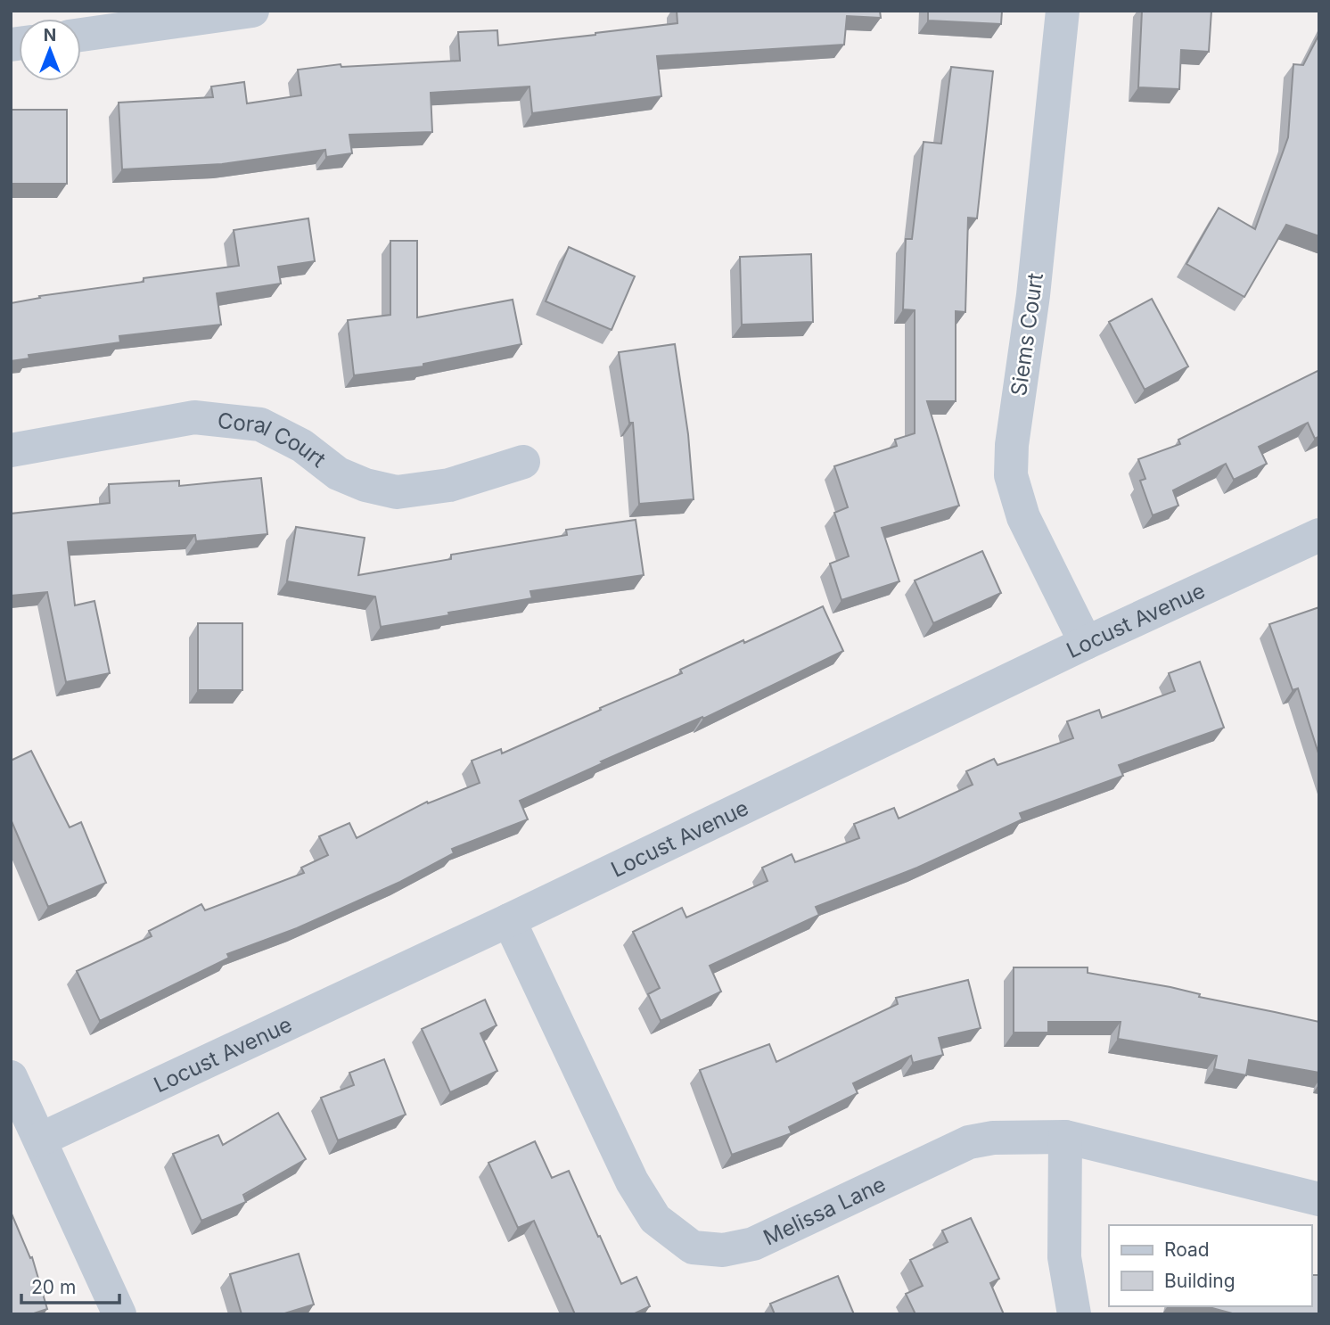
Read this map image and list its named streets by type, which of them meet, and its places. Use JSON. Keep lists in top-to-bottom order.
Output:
{
  "streets": {
    "street": [
      "Siems Court",
      "Coral Court",
      "Locust Avenue",
      "Melissa Lane"
    ]
  },
  "crossings": [
    ["Siems Court", "Locust Avenue"],
    ["Locust Avenue", "Melissa Lane"]
  ],
  "legend": ["Road", "Building"],
  "scale_bar": "20 m",
  "north": "top"
}
